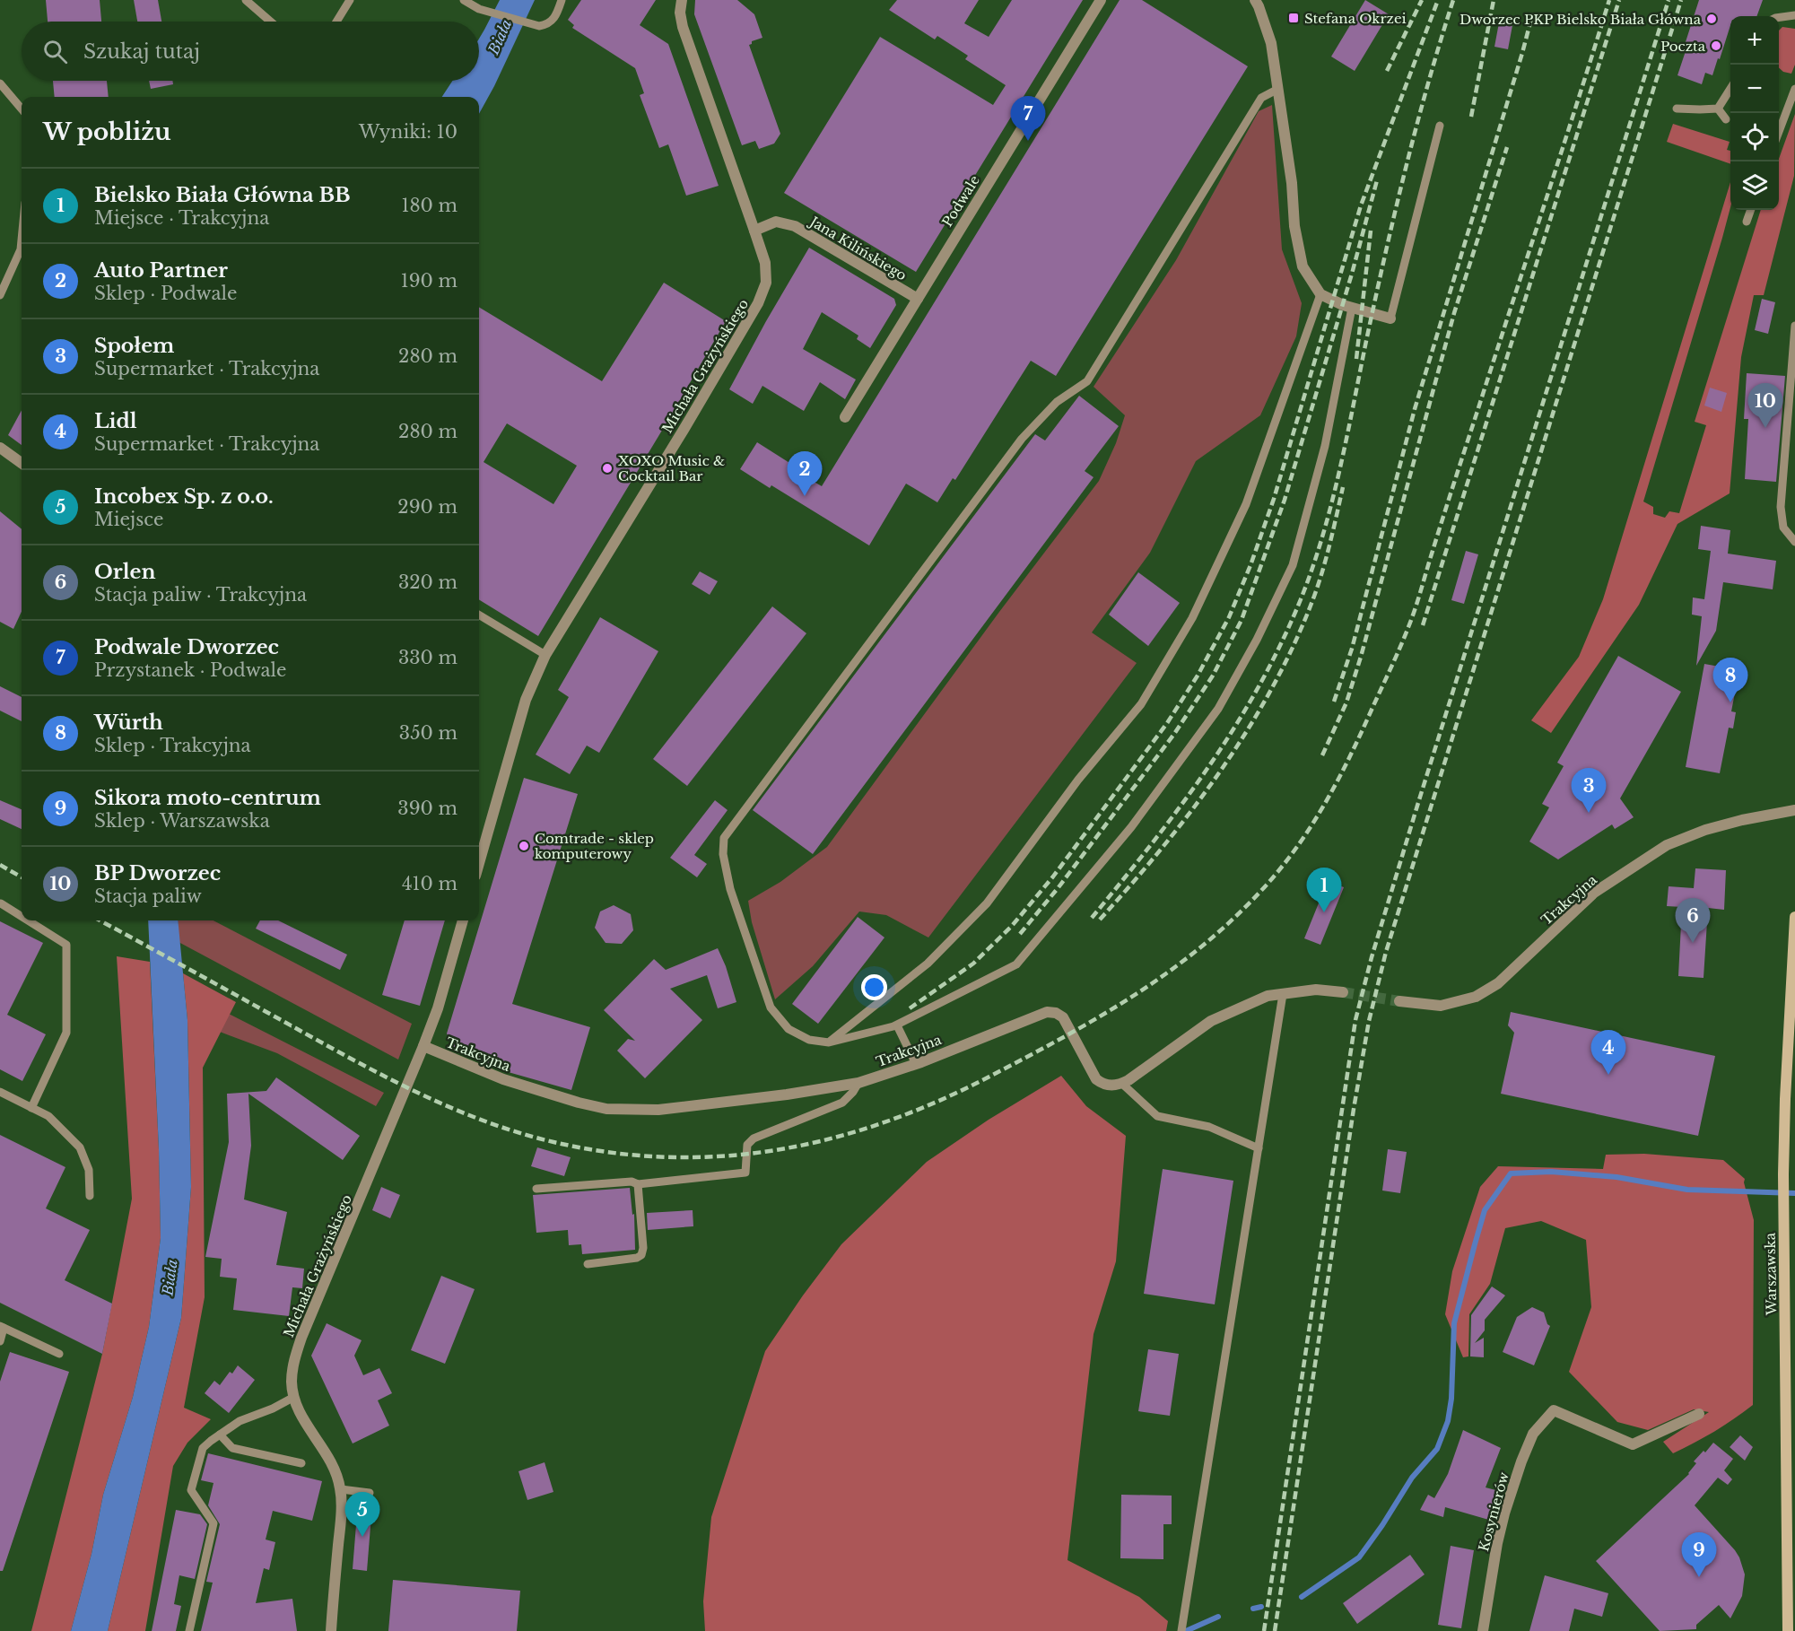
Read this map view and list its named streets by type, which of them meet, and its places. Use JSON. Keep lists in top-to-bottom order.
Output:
{
  "streets": {
    "main road": ["Warszawska"],
    "street": [
      "Podwale",
      "Jana Kilińskiego",
      "Michała Grażyńskiego",
      "Trakcyjna",
      "Kosynierów"
    ]
  },
  "crossings": [
    ["Podwale", "Jana Kilińskiego"],
    ["Jana Kilińskiego", "Michała Grażyńskiego"],
    ["Michała Grażyńskiego", "Trakcyjna"]
  ],
  "water": ["Biała"],
  "places": {
    "transit": ["Stefana Okrzei"],
    "other": [
      "Dworzec PKP Bielsko Biała Główna",
      "Poczta",
      "XOXO Music & Cocktail Bar",
      "Comtrade - sklep komputerowy"
    ]
  },
  "page": {
    "map_buttons": ["+", "−"],
    "search": "Szukaj tutaj",
    "pins": [
      "7",
      "10",
      "2",
      "8",
      "3",
      "1",
      "6",
      "4",
      "5",
      "9"
    ],
    "heading": ["W pobliżu", "Wyniki: 10"],
    "list": [
      {
        "mark": "1",
        "name": "Bielsko Biała Główna BB",
        "note": "Miejsce · Trakcyjna",
        "value": "180 m"
      },
      {
        "mark": "2",
        "name": "Auto Partner",
        "note": "Sklep · Podwale",
        "value": "190 m"
      },
      {
        "mark": "3",
        "name": "Społem",
        "note": "Supermarket · Trakcyjna",
        "value": "280 m"
      },
      {
        "mark": "4",
        "name": "Lidl",
        "note": "Supermarket · Trakcyjna",
        "value": "280 m"
      },
      {
        "mark": "5",
        "name": "Incobex Sp. z o.o.",
        "note": "Miejsce",
        "value": "290 m"
      },
      {
        "mark": "6",
        "name": "Orlen",
        "note": "Stacja paliw · Trakcyjna",
        "value": "320 m"
      },
      {
        "mark": "7",
        "name": "Podwale Dworzec",
        "note": "Przystanek · Podwale",
        "value": "330 m"
      },
      {
        "mark": "8",
        "name": "Würth",
        "note": "Sklep · Trakcyjna",
        "value": "350 m"
      },
      {
        "mark": "9",
        "name": "Sikora moto-centrum",
        "note": "Sklep · Warszawska",
        "value": "390 m"
      },
      {
        "mark": "10",
        "name": "BP Dworzec",
        "note": "Stacja paliw",
        "value": "410 m"
      }
    ]
  }
}
